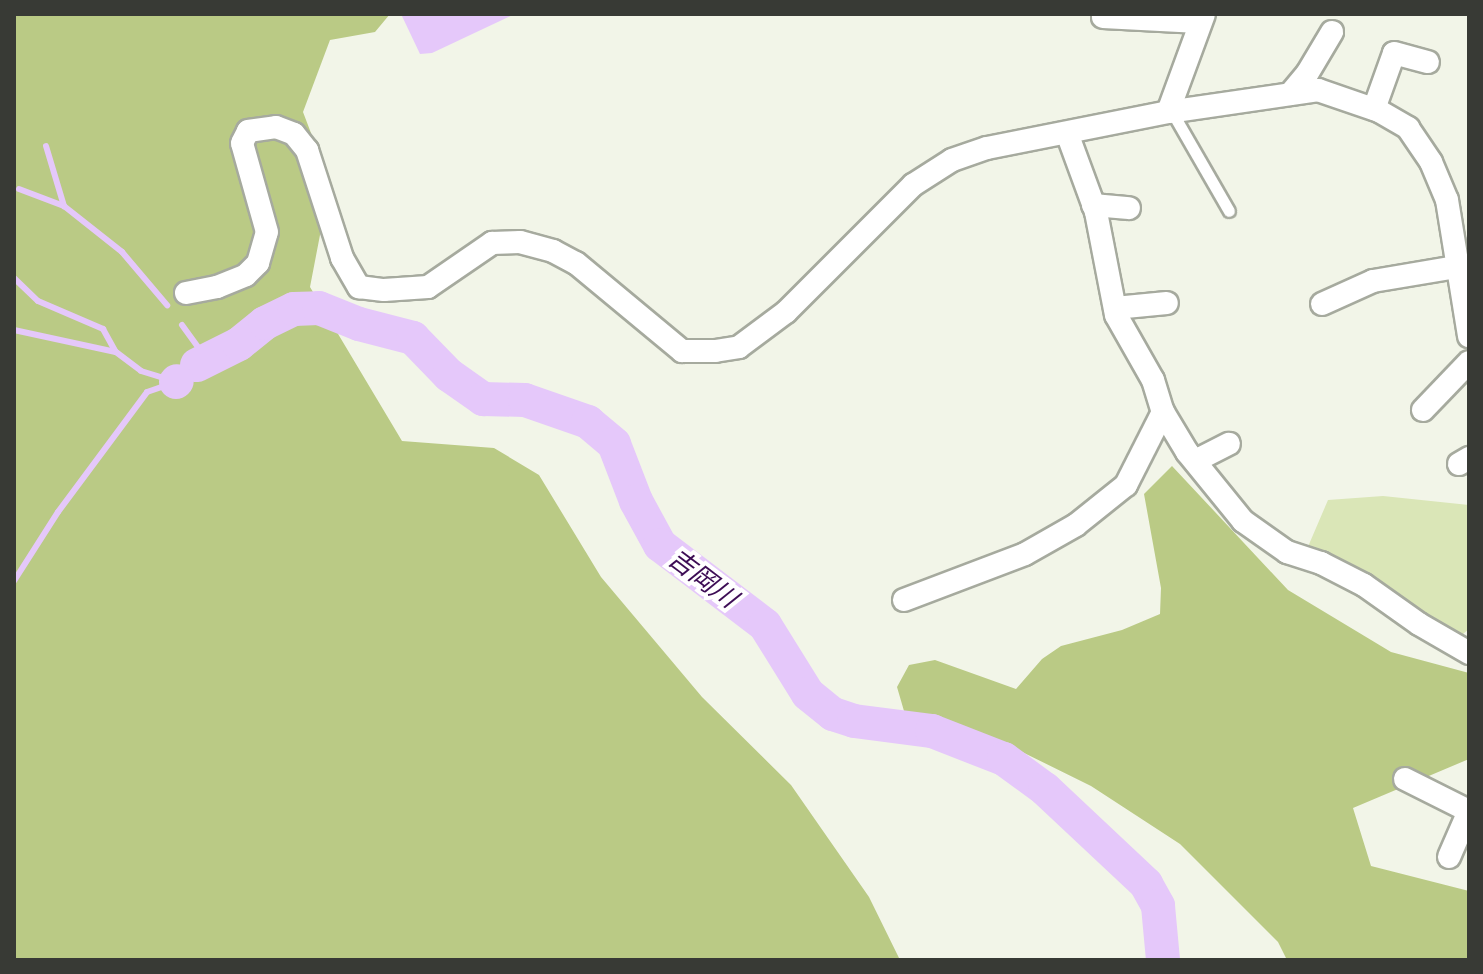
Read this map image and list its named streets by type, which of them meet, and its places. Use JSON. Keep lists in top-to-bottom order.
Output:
{
  "water": ["吉岡川"]
}
